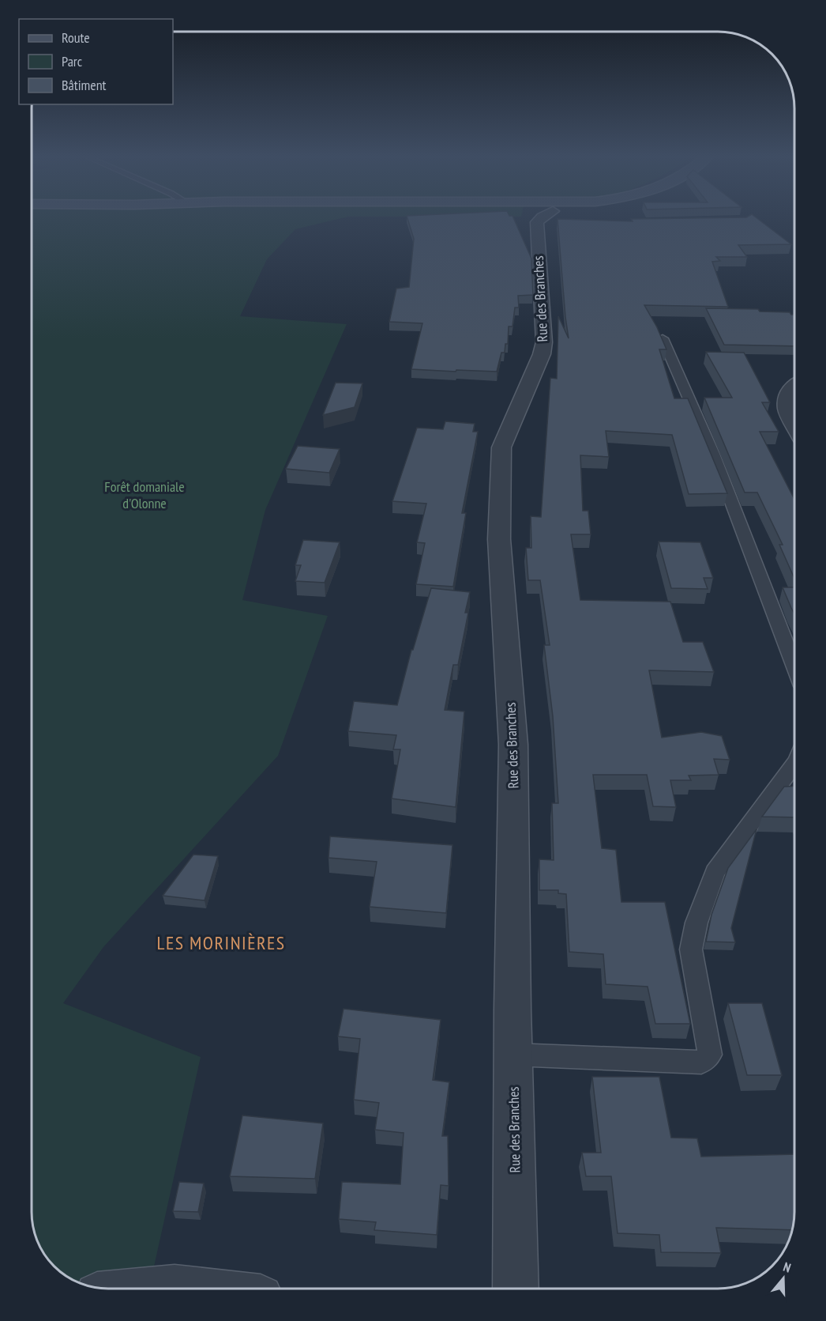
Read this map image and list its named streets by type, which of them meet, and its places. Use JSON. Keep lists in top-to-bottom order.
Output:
{
  "streets": {
    "street": ["Rue des Branches"]
  },
  "districts": ["LES MORINIÈRES"],
  "parks": ["Forêt domaniale d'Olonne"],
  "legend": ["Route", "Parc", "Bâtiment"],
  "north": "top"
}
